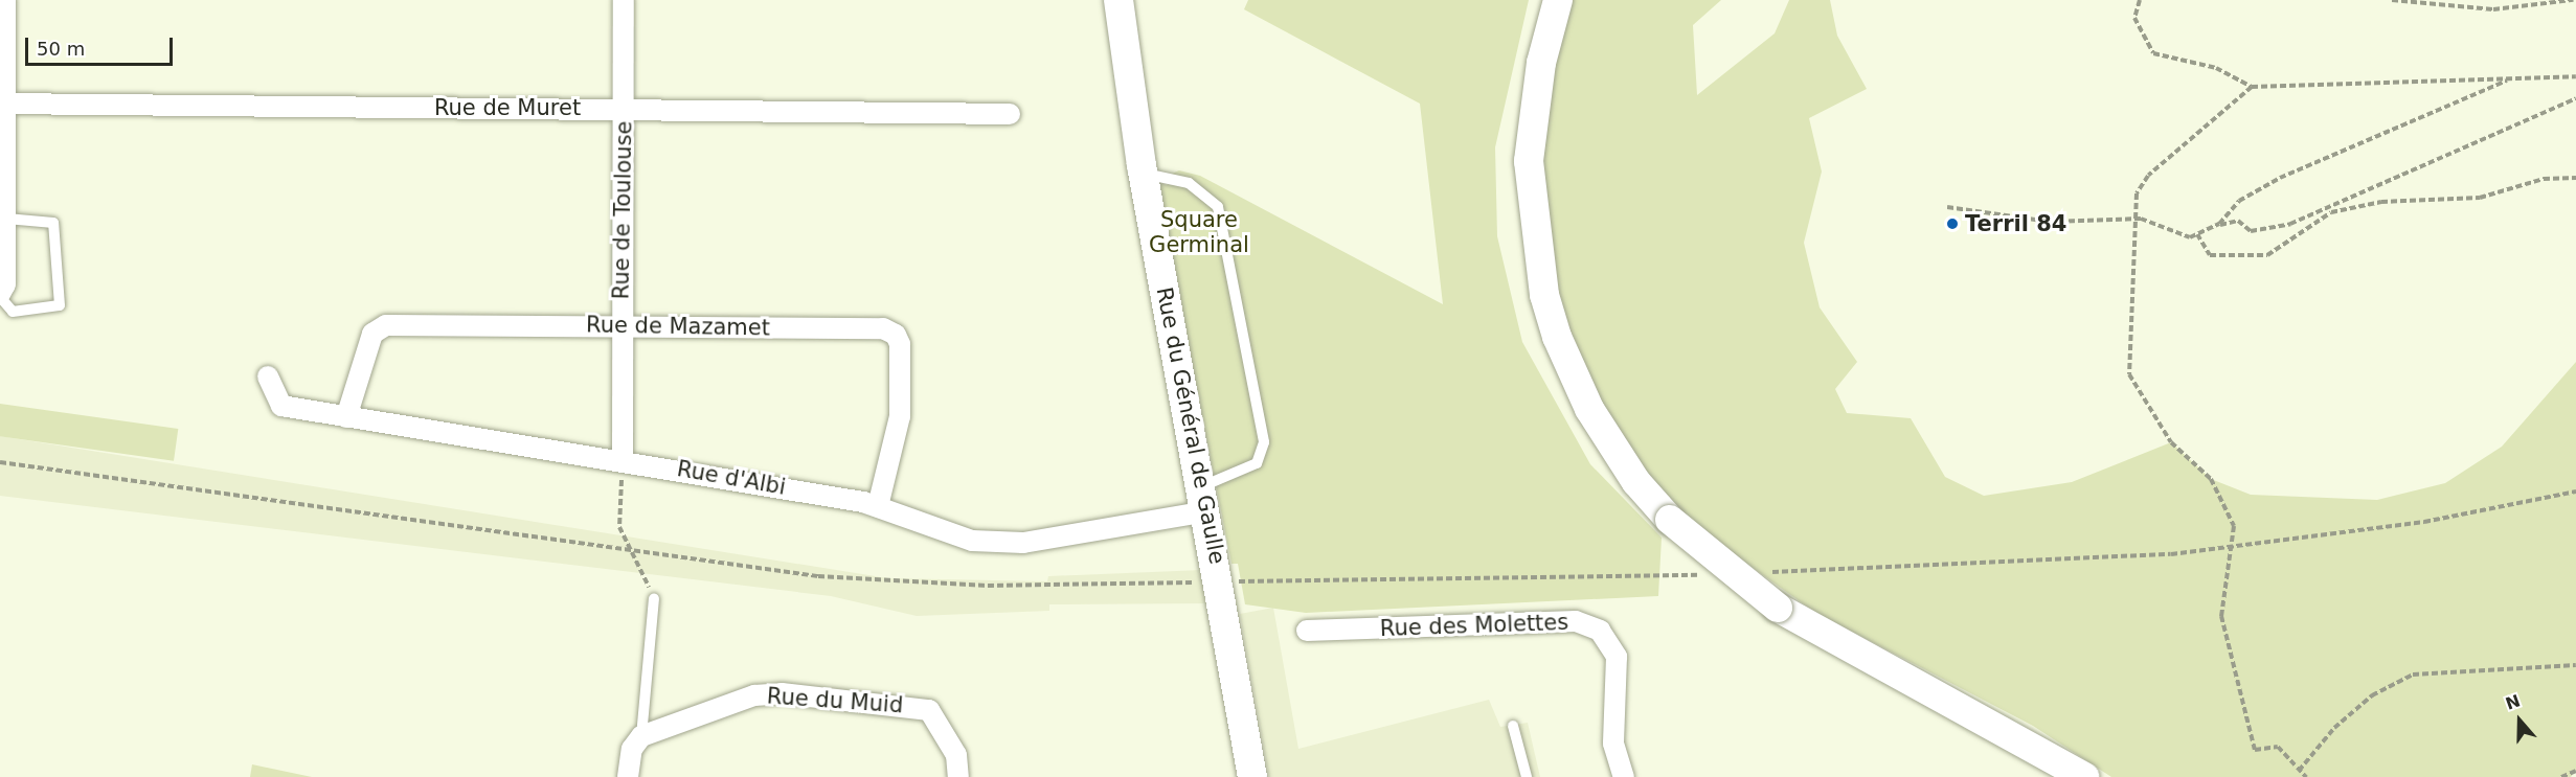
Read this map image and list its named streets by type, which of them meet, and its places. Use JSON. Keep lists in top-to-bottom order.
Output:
{
  "streets": {
    "main road": ["Rue du Général de Gaulle"],
    "street": [
      "Rue de Muret",
      "Rue de Toulouse",
      "Rue de Mazamet",
      "Rue d'Albi",
      "Rue des Molettes",
      "Rue du Muid"
    ]
  },
  "crossings": [
    ["Rue de Muret", "Rue de Toulouse"],
    ["Rue de Toulouse", "Rue de Mazamet"],
    ["Rue de Toulouse", "Rue d'Albi"],
    ["Rue de Mazamet", "Rue d'Albi"],
    ["Rue du Général de Gaulle", "Rue d'Albi"]
  ],
  "parks": ["Square Germinal"],
  "places": ["Terril 84"],
  "scale_bar": "50 m",
  "north": "top"
}
